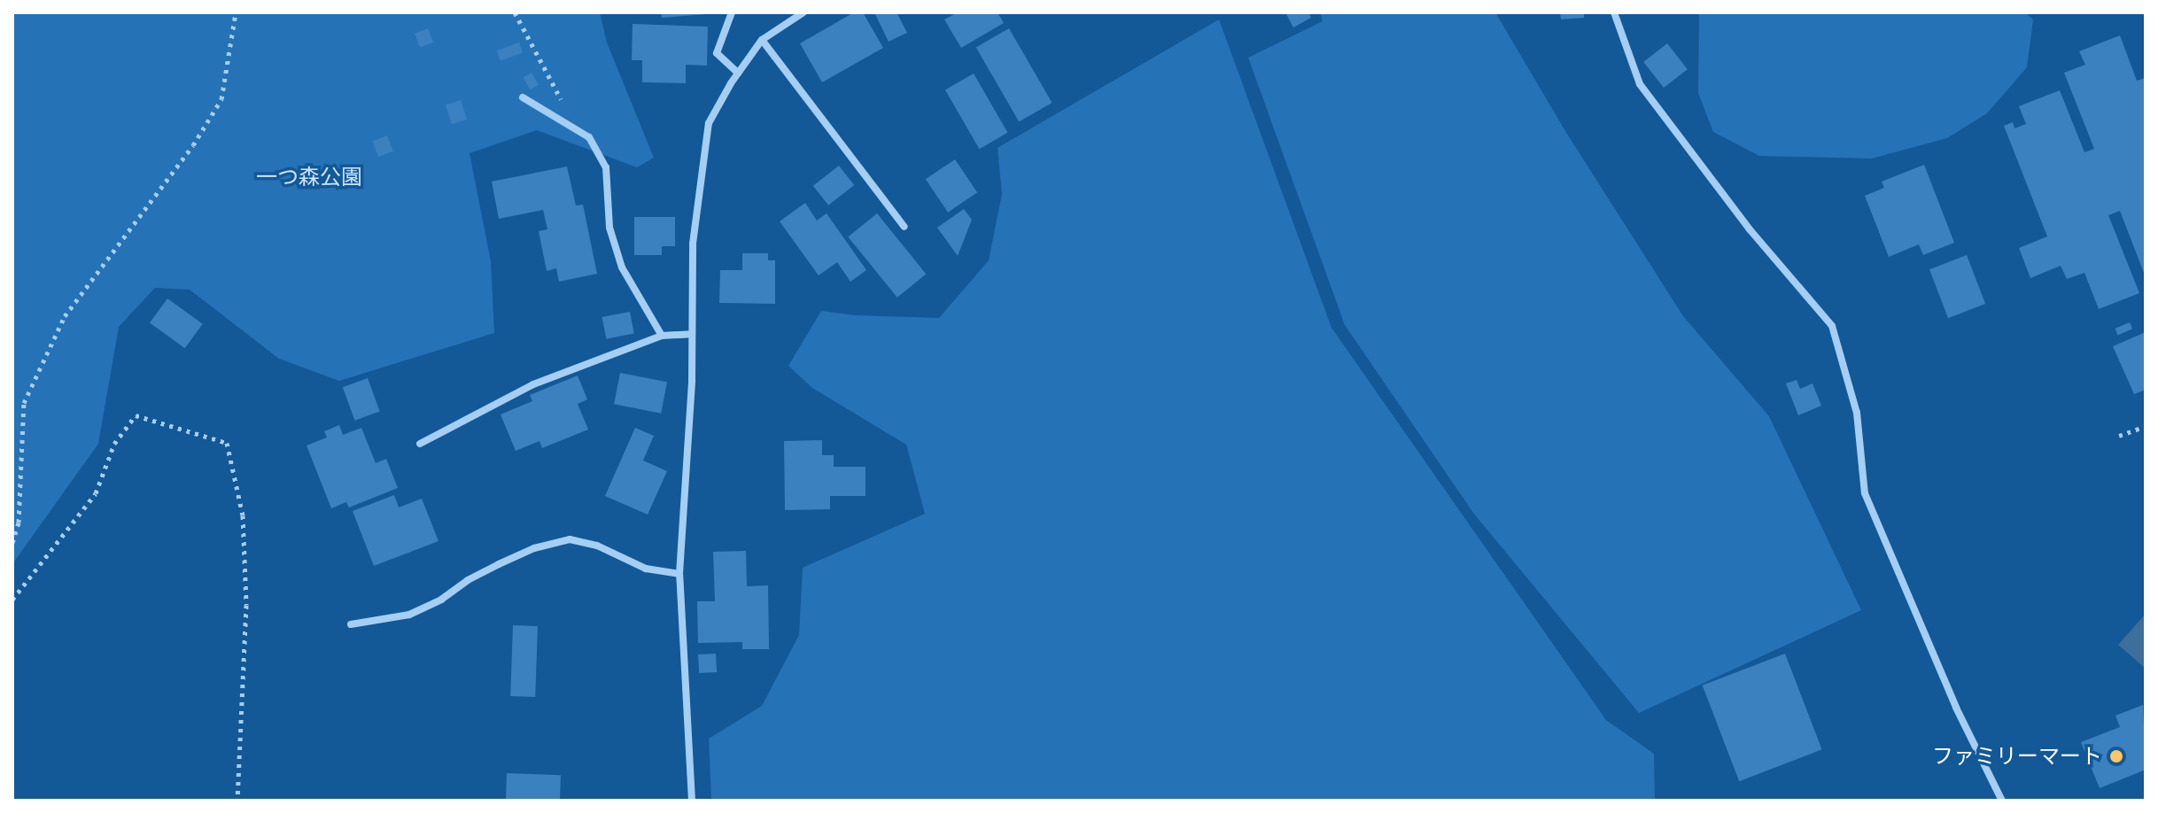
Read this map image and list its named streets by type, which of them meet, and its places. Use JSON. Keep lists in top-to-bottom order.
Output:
{
  "parks": ["一つ森公園"],
  "places": ["ファミリーマート"]
}
